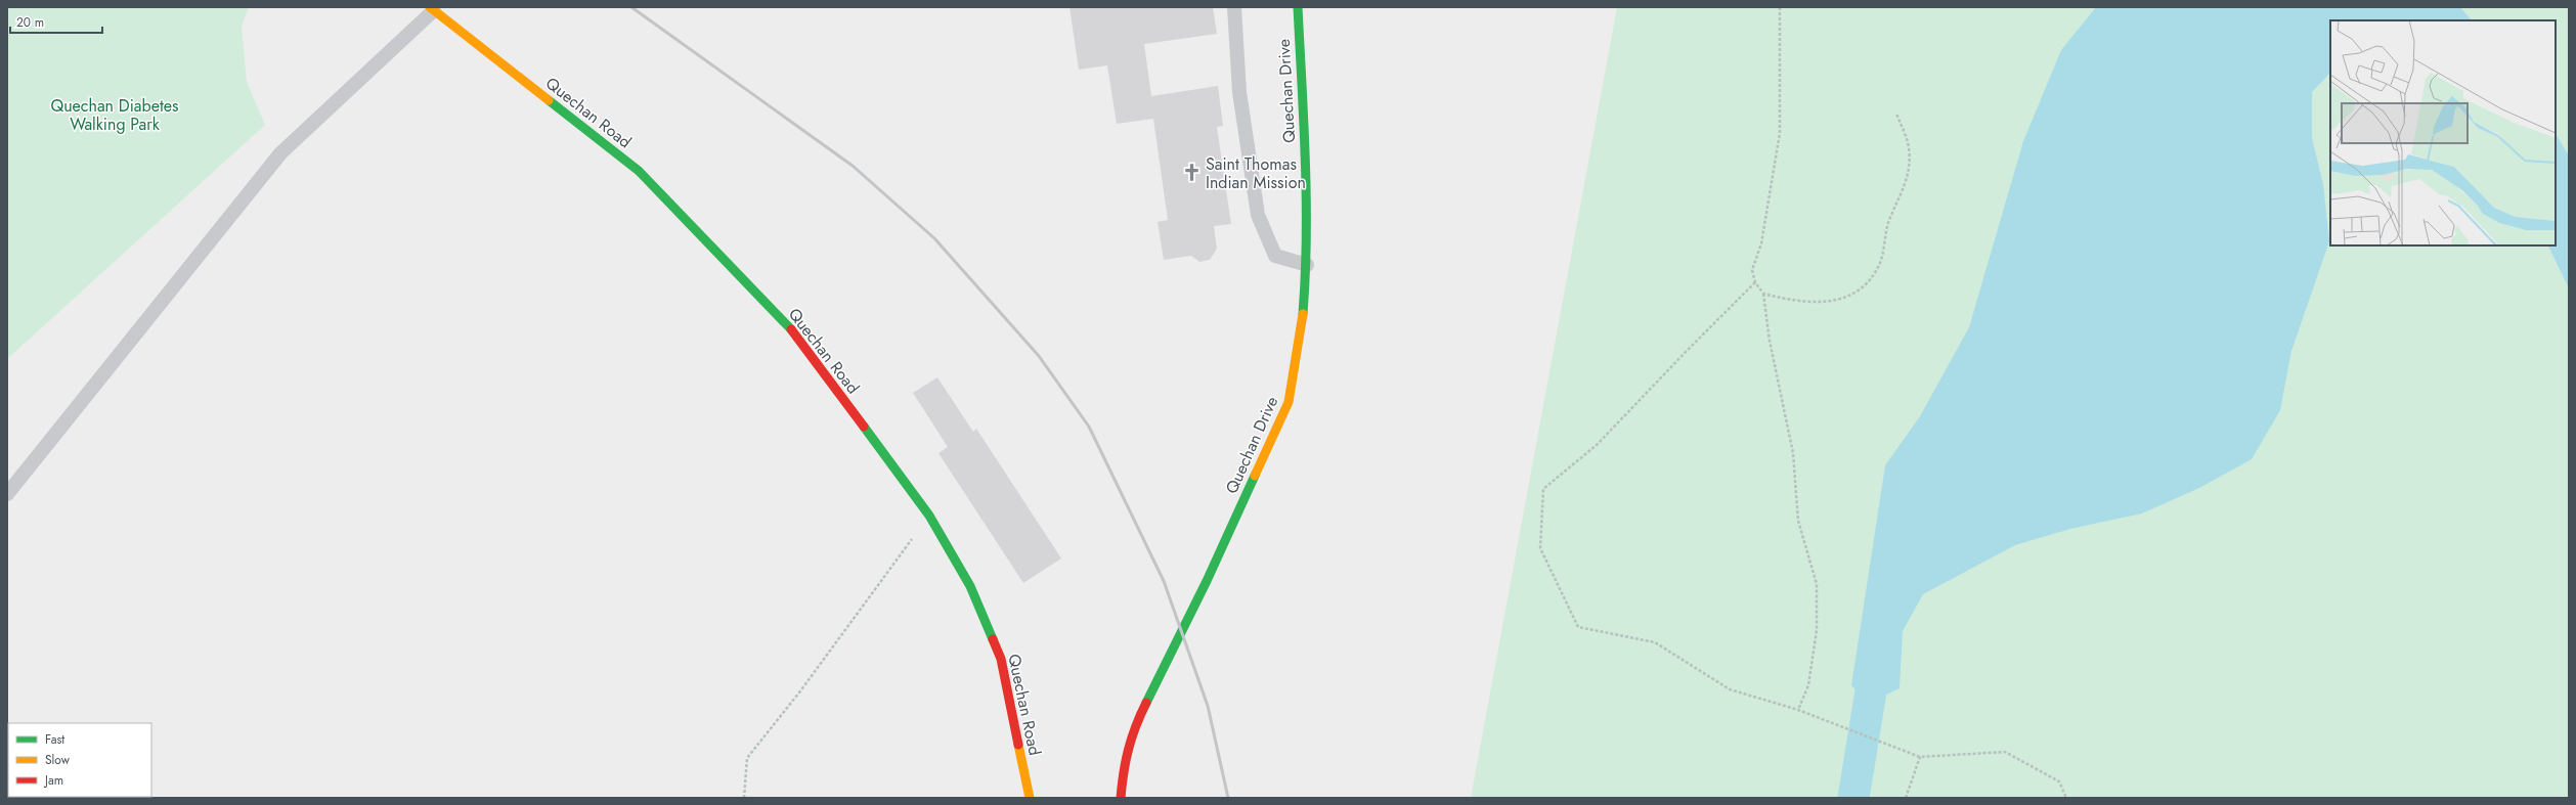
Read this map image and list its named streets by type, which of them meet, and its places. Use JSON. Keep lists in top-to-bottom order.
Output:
{
  "streets": {
    "street": ["Quechan Drive", "Quechan Road"]
  },
  "parks": ["Quechan Diabetes Walking Park"],
  "places": {
    "church": ["Saint Thomas Indian Mission"]
  },
  "legend": ["Fast", "Slow", "Jam"],
  "scale_bar": "20 m"
}
